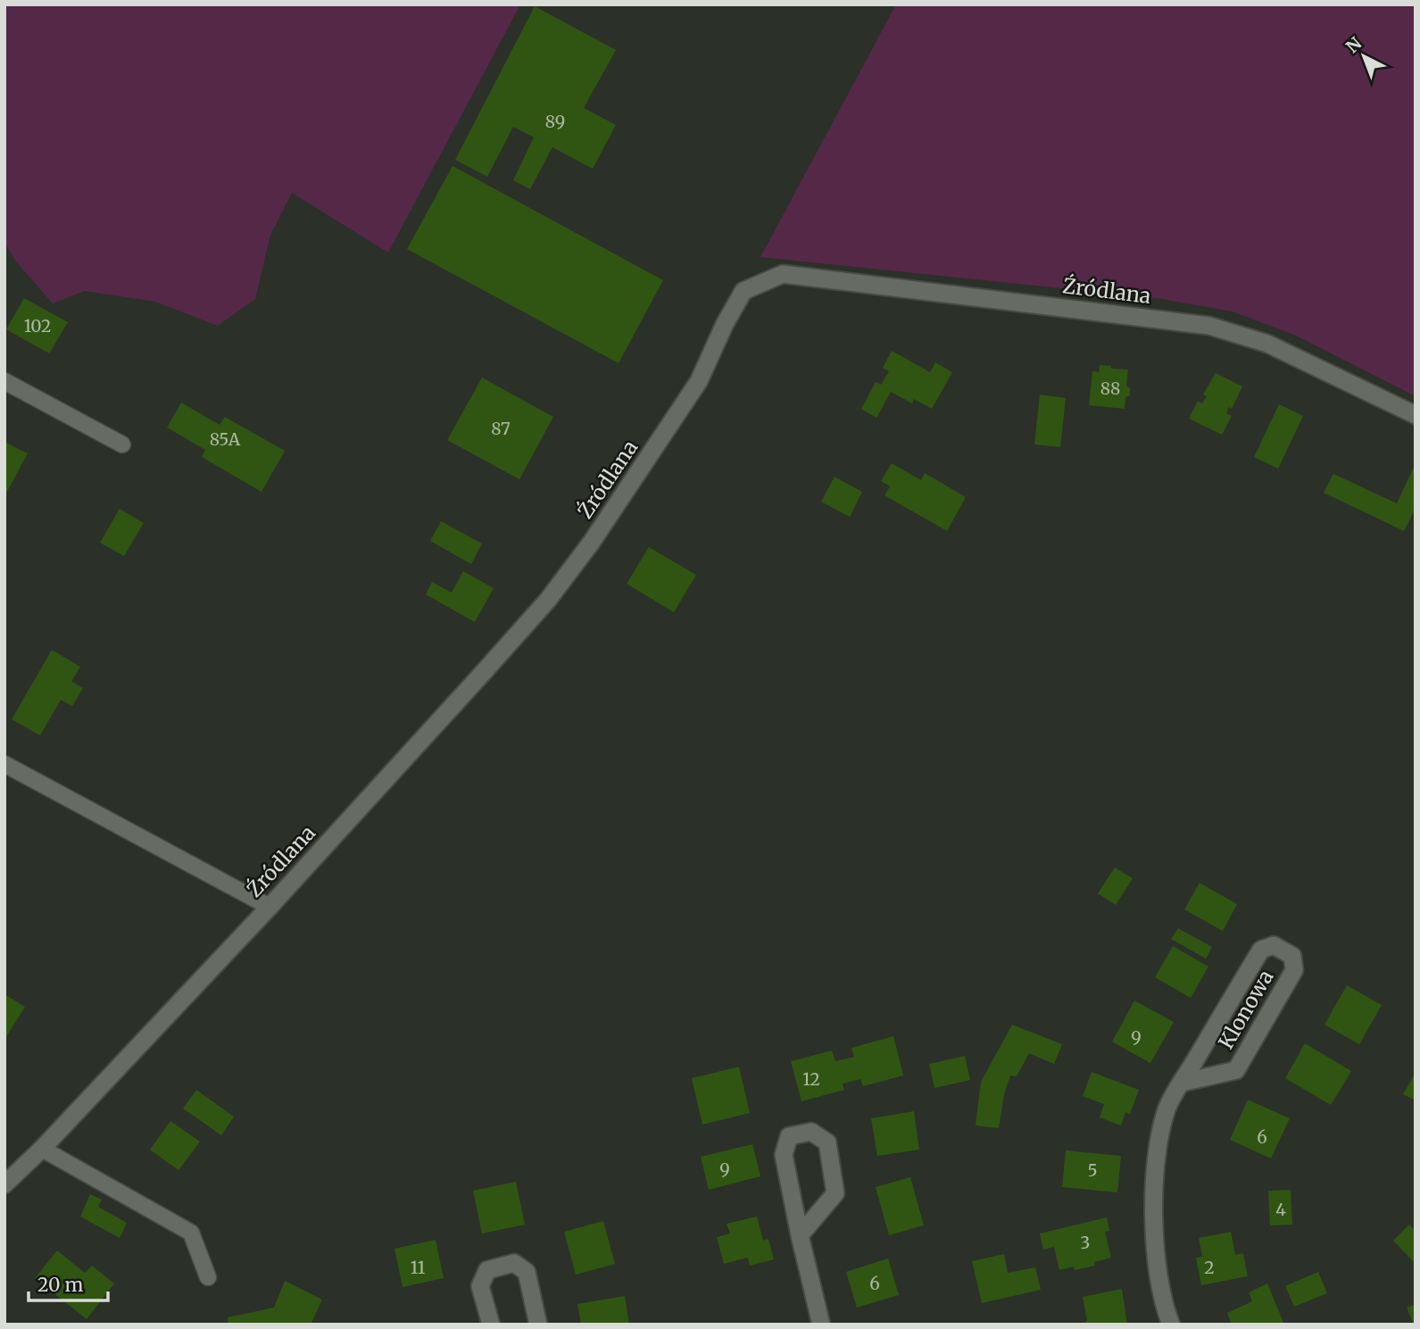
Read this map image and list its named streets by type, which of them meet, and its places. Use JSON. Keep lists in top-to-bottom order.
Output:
{
  "streets": {
    "street": ["Źródlana", "Klonowa"]
  },
  "house_numbers": [
    "89",
    "102",
    "88",
    "87",
    "85A",
    "9",
    "12",
    "6",
    "9",
    "5",
    "4",
    "3",
    "11",
    "2",
    "6"
  ],
  "scale_bar": "20 m",
  "north": "top left"
}
